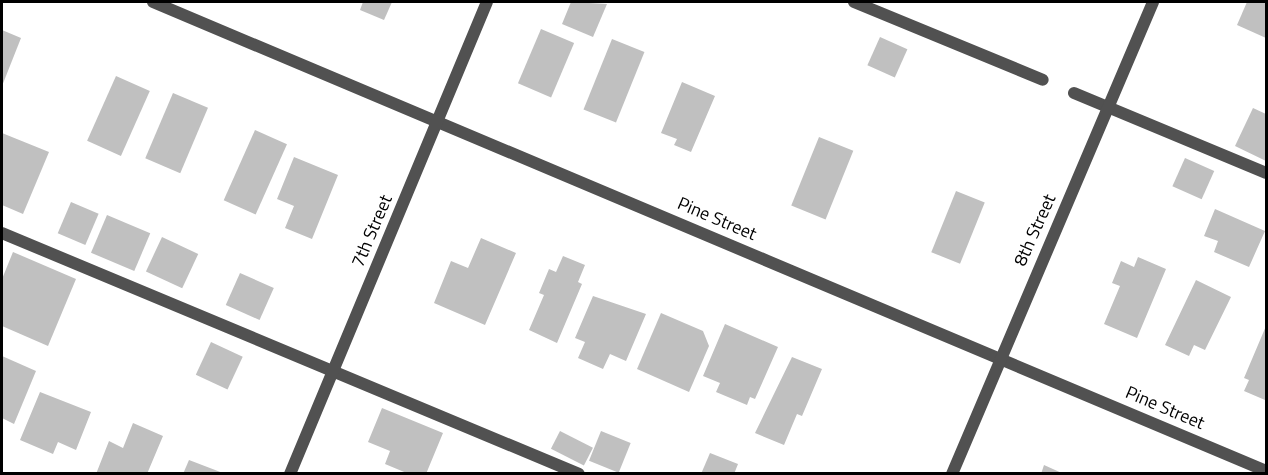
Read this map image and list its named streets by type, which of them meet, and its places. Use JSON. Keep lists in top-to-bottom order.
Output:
{
  "streets": {
    "street": ["Pine Street", "8th Street", "7th Street"]
  },
  "crossings": [
    ["Pine Street", "8th Street"],
    ["Pine Street", "7th Street"]
  ]
}
